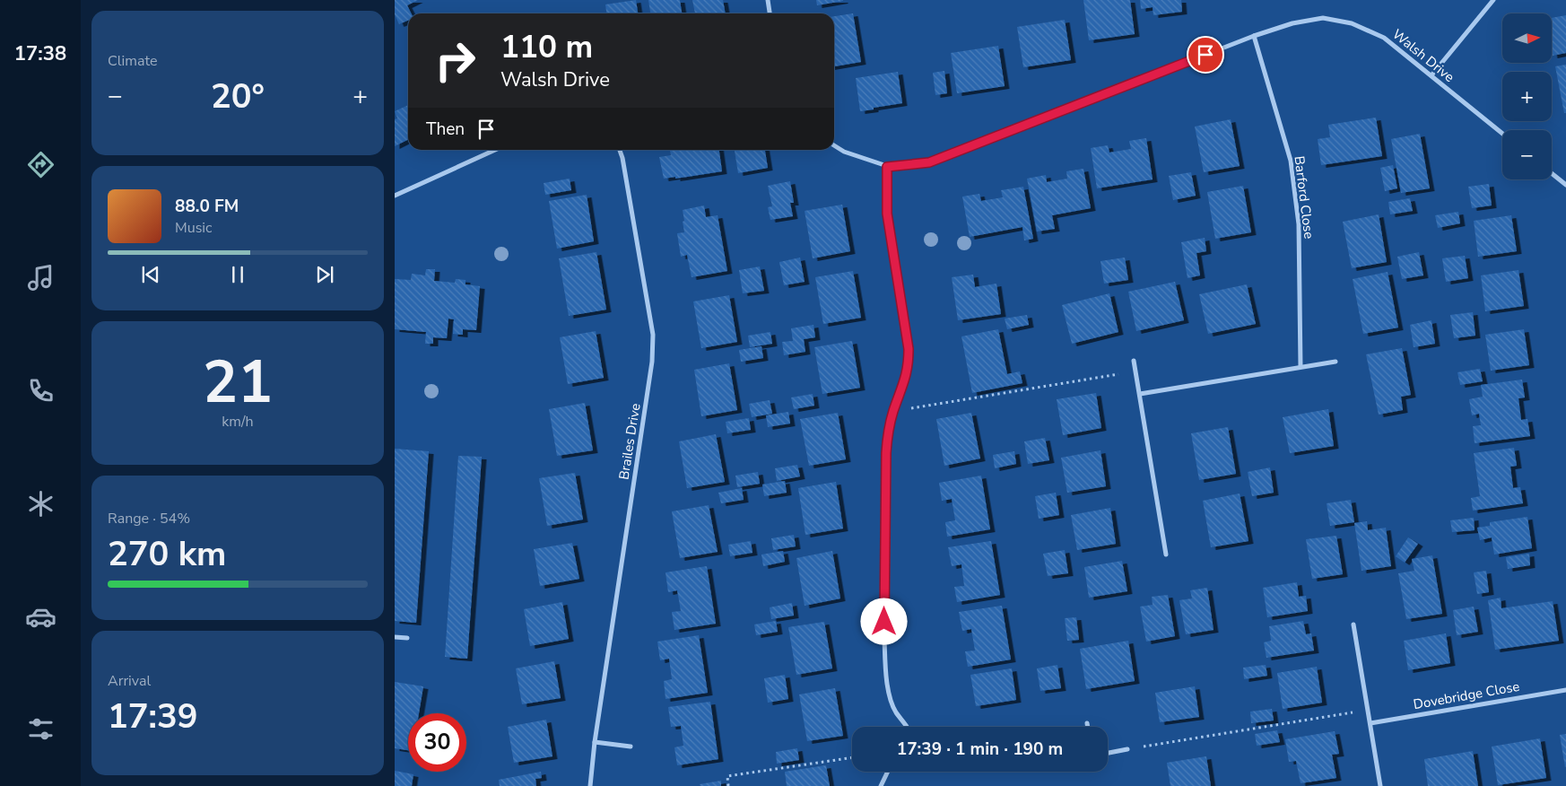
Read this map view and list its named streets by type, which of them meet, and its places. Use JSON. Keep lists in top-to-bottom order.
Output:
{
  "streets": {
    "street": [
      "Walsh Drive",
      "Barford Close",
      "Brailes Drive",
      "Dovebridge Close"
    ]
  },
  "crossings": [
    ["Walsh Drive", "Barford Close"]
  ],
  "north": "right",
  "page": {
    "tabs": "17:38",
    "tile": [
      "Climate",
      ["21", "km/h"],
      ["Range · 54%", "270 km"],
      ["Arrival", "17:39"]
    ],
    "map_buttons": ["+", "−"],
    "turn": ["110 m", "Walsh Drive"],
    "heat": ["−", "20°", "+"],
    "then": "Then",
    "song": ["88.0 FM", "Music"],
    "limit": "30",
    "trip": "17:39 · 1 min · 190 m"
  }
}
